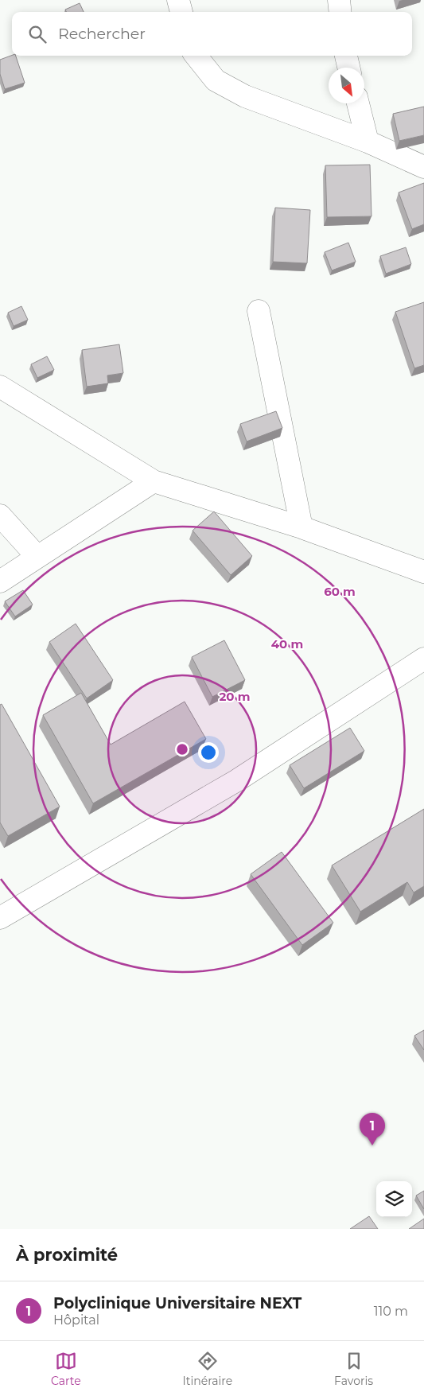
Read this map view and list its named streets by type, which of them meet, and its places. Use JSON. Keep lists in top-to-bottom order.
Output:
{
  "north": "bottom right",
  "page": {
    "search": "Rechercher",
    "pins": "1",
    "heading": "À proximité",
    "list": [
      {
        "mark": "1",
        "name": "Polyclinique Universitaire NEXT",
        "note": "Hôpital",
        "value": "110 m"
      }
    ],
    "nav": ["Carte", "Itinéraire", "Favoris"]
  },
  "rings": ["60 m", "40 m", "20 m"]
}
